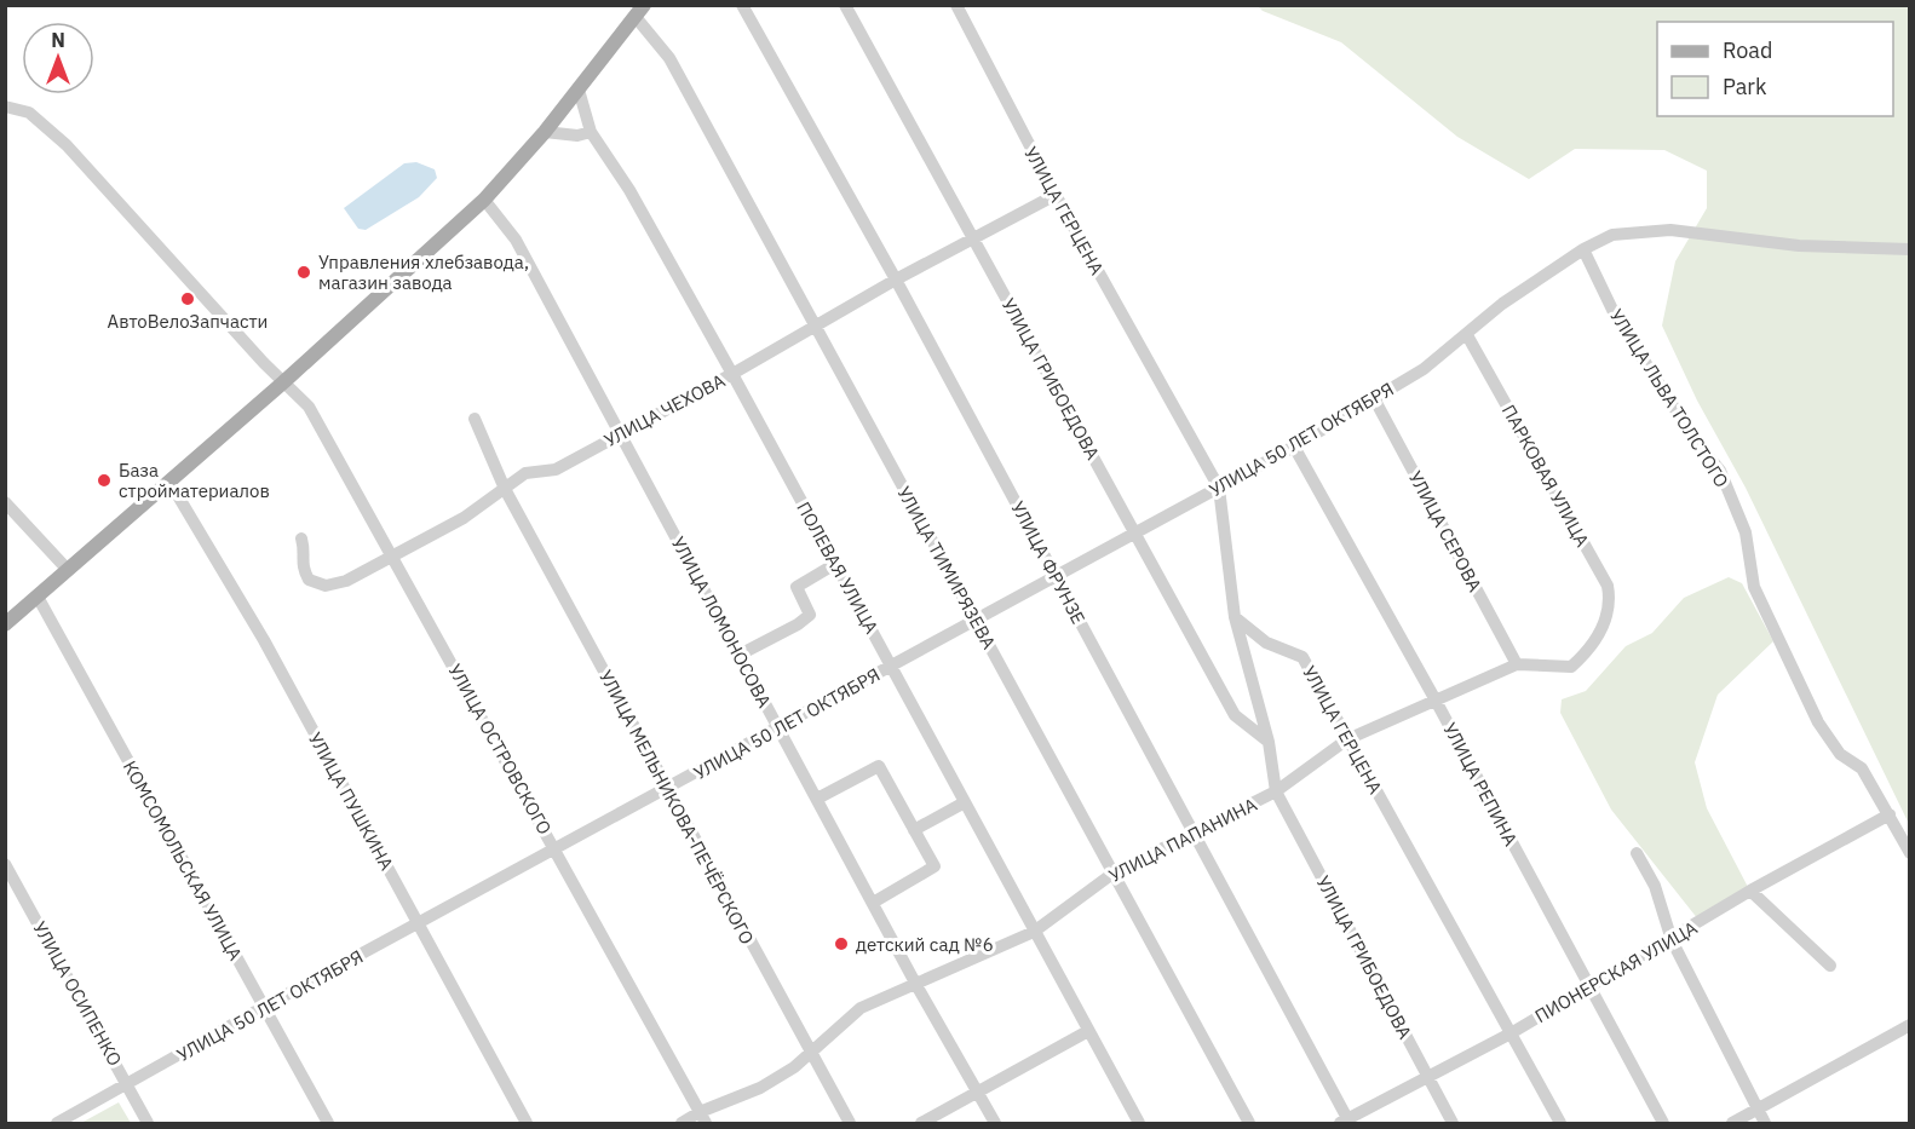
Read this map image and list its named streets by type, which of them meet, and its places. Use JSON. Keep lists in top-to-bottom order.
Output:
{
  "streets": {
    "street": [
      "УЛИЦА ГЕРЦЕНА",
      "УЛИЦА ГРИБОЕДОВА",
      "УЛИЦА ЛЬВА ТОЛСТОГО",
      "УЛИЦА ЧЕХОВА",
      "УЛИЦА 50 ЛЕТ ОКТЯБРЯ",
      "ПАРКОВАЯ УЛИЦА",
      "УЛИЦА СЕРОВА",
      "УЛИЦА ФРУНЗЕ",
      "ПОЛЕВАЯ УЛИЦА",
      "УЛИЦА ТИМИРЯЗЕВА",
      "УЛИЦА ЛОМОНОСОВА",
      "УЛИЦА ОСТРОВСКОГО",
      "УЛИЦА РЕПИНА",
      "УЛИЦА ПУШКИНА",
      "УЛИЦА МЕЛЬНИКОВА-ПЕЧЁРСКОГО",
      "УЛИЦА ПАПАНИНА",
      "КОМСОМОЛЬСКАЯ УЛИЦА",
      "ПИОНЕРСКАЯ УЛИЦА",
      "УЛИЦА ОСИПЕНКО"
    ]
  },
  "crossings": [
    ["УЛИЦА ГЕРЦЕНА", "УЛИЦА ГРИБОЕДОВА"],
    ["УЛИЦА ГЕРЦЕНА", "УЛИЦА ЧЕХОВА"],
    ["УЛИЦА ГЕРЦЕНА", "УЛИЦА 50 ЛЕТ ОКТЯБРЯ"],
    ["УЛИЦА ГЕРЦЕНА", "УЛИЦА ПАПАНИНА"],
    ["УЛИЦА ГЕРЦЕНА", "ПИОНЕРСКАЯ УЛИЦА"],
    ["УЛИЦА ГРИБОЕДОВА", "УЛИЦА ЧЕХОВА"],
    ["УЛИЦА ГРИБОЕДОВА", "УЛИЦА 50 ЛЕТ ОКТЯБРЯ"],
    ["УЛИЦА ГРИБОЕДОВА", "УЛИЦА ПАПАНИНА"],
    ["УЛИЦА ГРИБОЕДОВА", "ПИОНЕРСКАЯ УЛИЦА"],
    ["УЛИЦА ЛЬВА ТОЛСТОГО", "УЛИЦА 50 ЛЕТ ОКТЯБРЯ"],
    ["УЛИЦА ЛЬВА ТОЛСТОГО", "ПИОНЕРСКАЯ УЛИЦА"],
    ["УЛИЦА ЧЕХОВА", "УЛИЦА ФРУНЗЕ"],
    ["УЛИЦА ЧЕХОВА", "ПОЛЕВАЯ УЛИЦА"],
    ["УЛИЦА ЧЕХОВА", "УЛИЦА ТИМИРЯЗЕВА"],
    ["УЛИЦА ЧЕХОВА", "УЛИЦА ЛОМОНОСОВА"],
    ["УЛИЦА ЧЕХОВА", "УЛИЦА ОСТРОВСКОГО"],
    ["УЛИЦА ЧЕХОВА", "УЛИЦА МЕЛЬНИКОВА-ПЕЧЁРСКОГО"],
    ["УЛИЦА 50 ЛЕТ ОКТЯБРЯ", "ПАРКОВАЯ УЛИЦА"],
    ["УЛИЦА 50 ЛЕТ ОКТЯБРЯ", "УЛИЦА СЕРОВА"],
    ["УЛИЦА 50 ЛЕТ ОКТЯБРЯ", "УЛИЦА ФРУНЗЕ"],
    ["УЛИЦА 50 ЛЕТ ОКТЯБРЯ", "ПОЛЕВАЯ УЛИЦА"],
    ["УЛИЦА 50 ЛЕТ ОКТЯБРЯ", "УЛИЦА ТИМИРЯЗЕВА"],
    ["УЛИЦА 50 ЛЕТ ОКТЯБРЯ", "УЛИЦА ЛОМОНОСОВА"],
    ["УЛИЦА 50 ЛЕТ ОКТЯБРЯ", "УЛИЦА ОСТРОВСКОГО"],
    ["УЛИЦА 50 ЛЕТ ОКТЯБРЯ", "УЛИЦА РЕПИНА"],
    ["УЛИЦА 50 ЛЕТ ОКТЯБРЯ", "УЛИЦА ПУШКИНА"],
    ["УЛИЦА 50 ЛЕТ ОКТЯБРЯ", "УЛИЦА МЕЛЬНИКОВА-ПЕЧЁРСКОГО"],
    ["УЛИЦА 50 ЛЕТ ОКТЯБРЯ", "КОМСОМОЛЬСКАЯ УЛИЦА"],
    ["УЛИЦА 50 ЛЕТ ОКТЯБРЯ", "УЛИЦА ОСИПЕНКО"],
    ["ПАРКОВАЯ УЛИЦА", "УЛИЦА ПАПАНИНА"],
    ["УЛИЦА СЕРОВА", "УЛИЦА ПАПАНИНА"],
    ["УЛИЦА ФРУНЗЕ", "УЛИЦА ПАПАНИНА"],
    ["УЛИЦА ФРУНЗЕ", "ПИОНЕРСКАЯ УЛИЦА"],
    ["ПОЛЕВАЯ УЛИЦА", "УЛИЦА ПАПАНИНА"],
    ["УЛИЦА ТИМИРЯЗЕВА", "УЛИЦА ПАПАНИНА"],
    ["УЛИЦА ЛОМОНОСОВА", "УЛИЦА ПАПАНИНА"],
    ["УЛИЦА ОСТРОВСКОГО", "УЛИЦА ПАПАНИНА"],
    ["УЛИЦА РЕПИНА", "УЛИЦА ПАПАНИНА"],
    ["УЛИЦА РЕПИНА", "ПИОНЕРСКАЯ УЛИЦА"],
    ["УЛИЦА МЕЛЬНИКОВА-ПЕЧЁРСКОГО", "УЛИЦА ПАПАНИНА"]
  ],
  "places": [
    "Управления хлебзавода, магазин завода",
    "АвтоВелоЗапчасти",
    "База стройматериалов",
    "детский сад №6"
  ],
  "legend": ["Road", "Park"],
  "north": "top"
}
